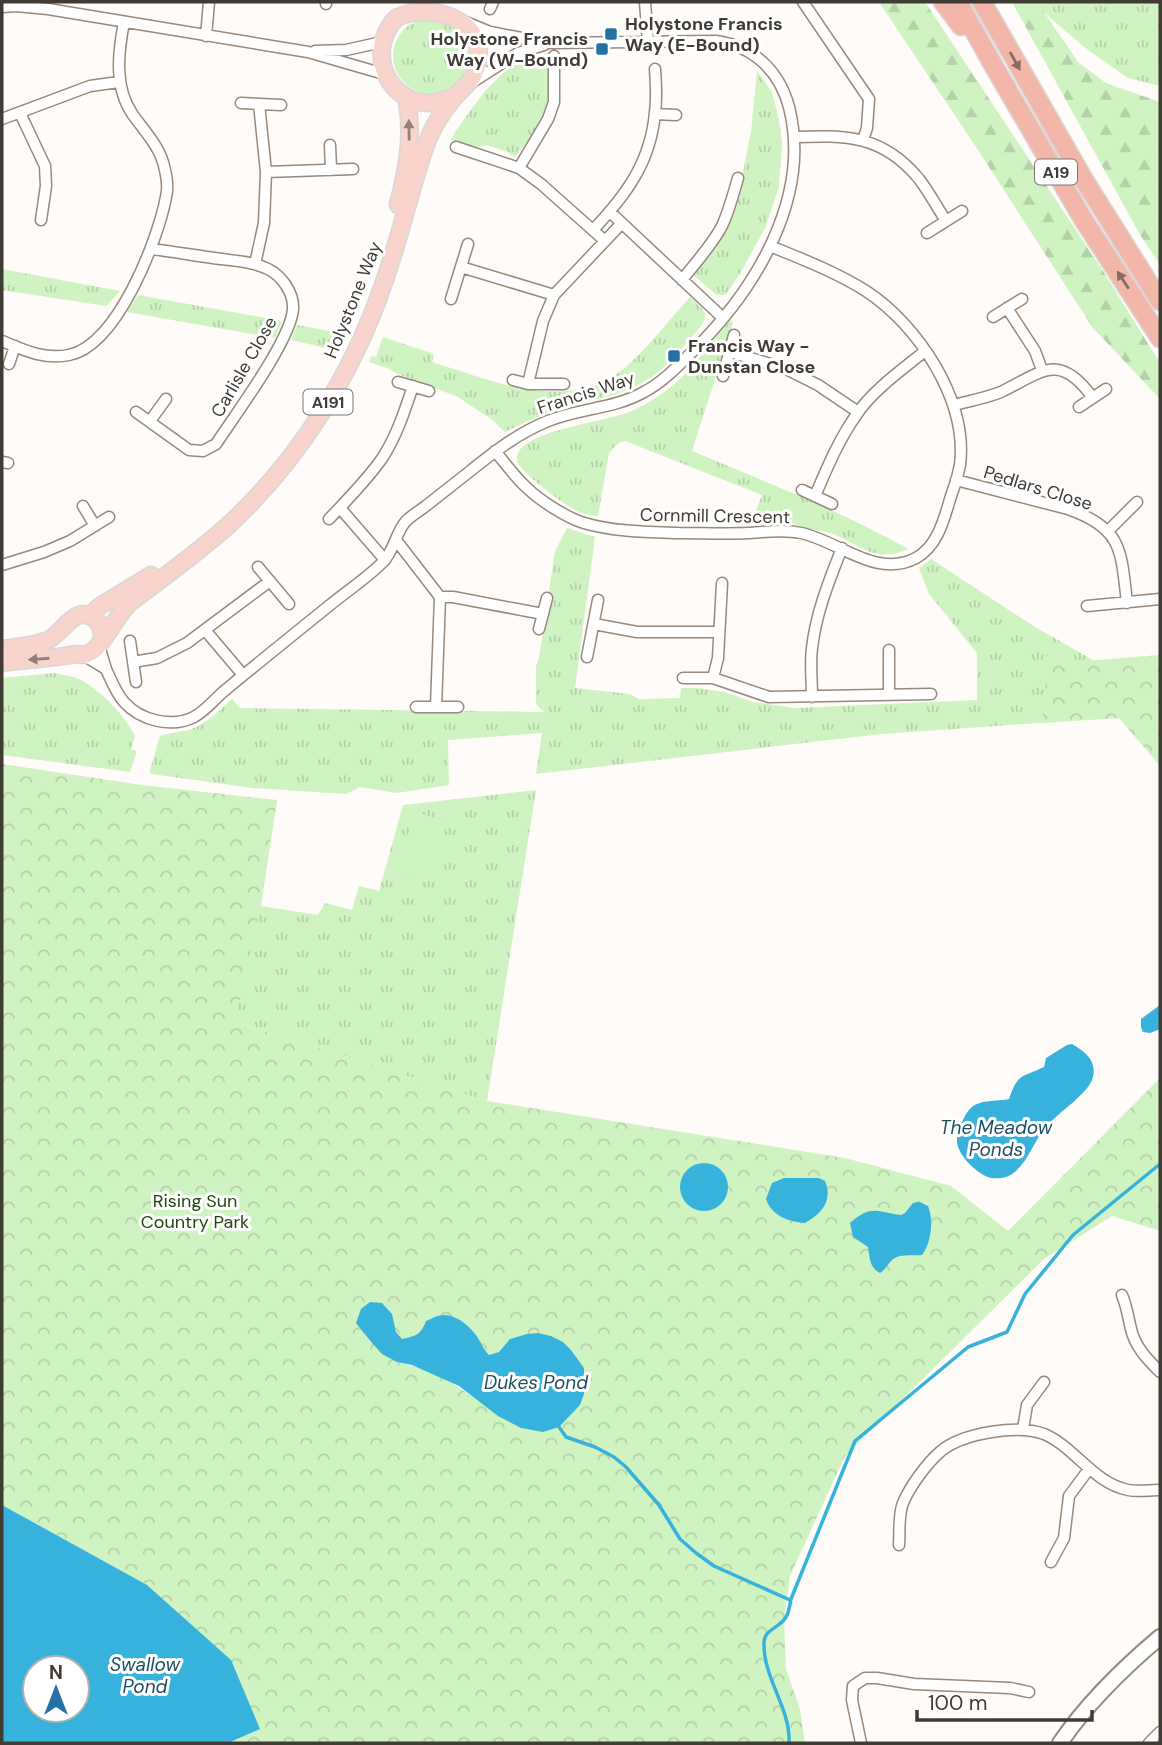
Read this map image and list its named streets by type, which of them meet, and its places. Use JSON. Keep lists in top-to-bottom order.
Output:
{
  "streets": {
    "highway": ["A19"],
    "main road": ["Holystone Way", "A191"],
    "street": [
      "Carlisle Close",
      "Francis Way",
      "Pedlars Close",
      "Cornmill Crescent"
    ]
  },
  "crossings": [
    ["Holystone Way", "Francis Way"],
    ["Francis Way", "Cornmill Crescent"],
    ["Pedlars Close", "Cornmill Crescent"]
  ],
  "water": ["The Meadow Ponds", "Dukes Pond", "Swallow Pond"],
  "parks": ["Rising Sun Country Park"],
  "places": {
    "transit": ["Holystone Francis Way (E-Bound)", "Holystone Francis Way (W-Bound)", "Francis Way - Dunstan Close"]
  },
  "scale_bar": "100 m",
  "north": "top"
}
